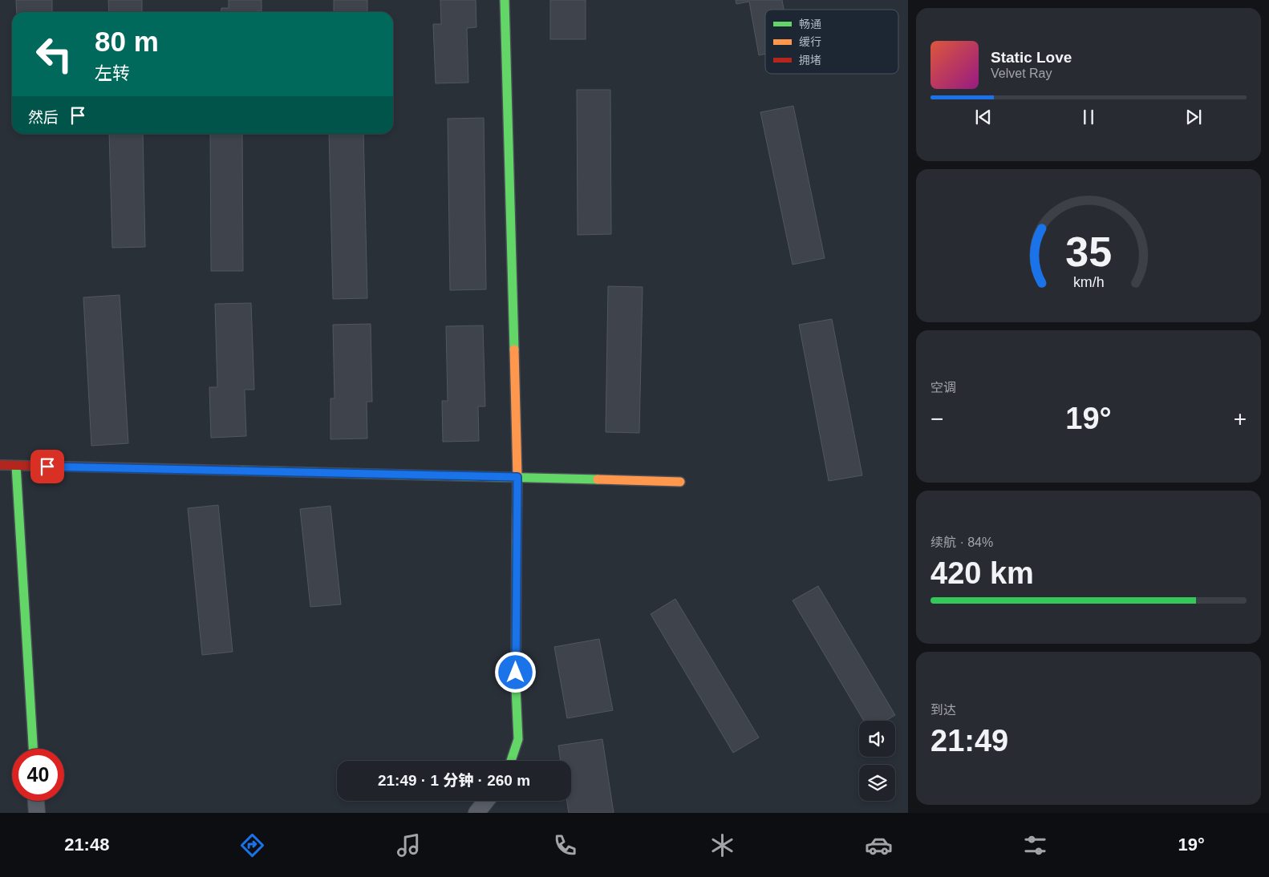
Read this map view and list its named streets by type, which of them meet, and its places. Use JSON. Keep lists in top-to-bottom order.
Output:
{
  "legend": ["畅通", "缓行", "拥堵"],
  "page": {
    "turn": ["80 m", "左转"],
    "song": ["Static Love", "Velvet Ray"],
    "then": "然后",
    "tile": [
      "空调",
      ["续航 · 84%", "420 km"],
      ["到达", "21:49"]
    ],
    "heat": ["−", "19°", "+"],
    "limit": "40",
    "trip": "21:49 · 1 分钟 · 260 m",
    "tabs": ["21:48", "19°"],
    "gauge": ["35", "km/h"]
  }
}
